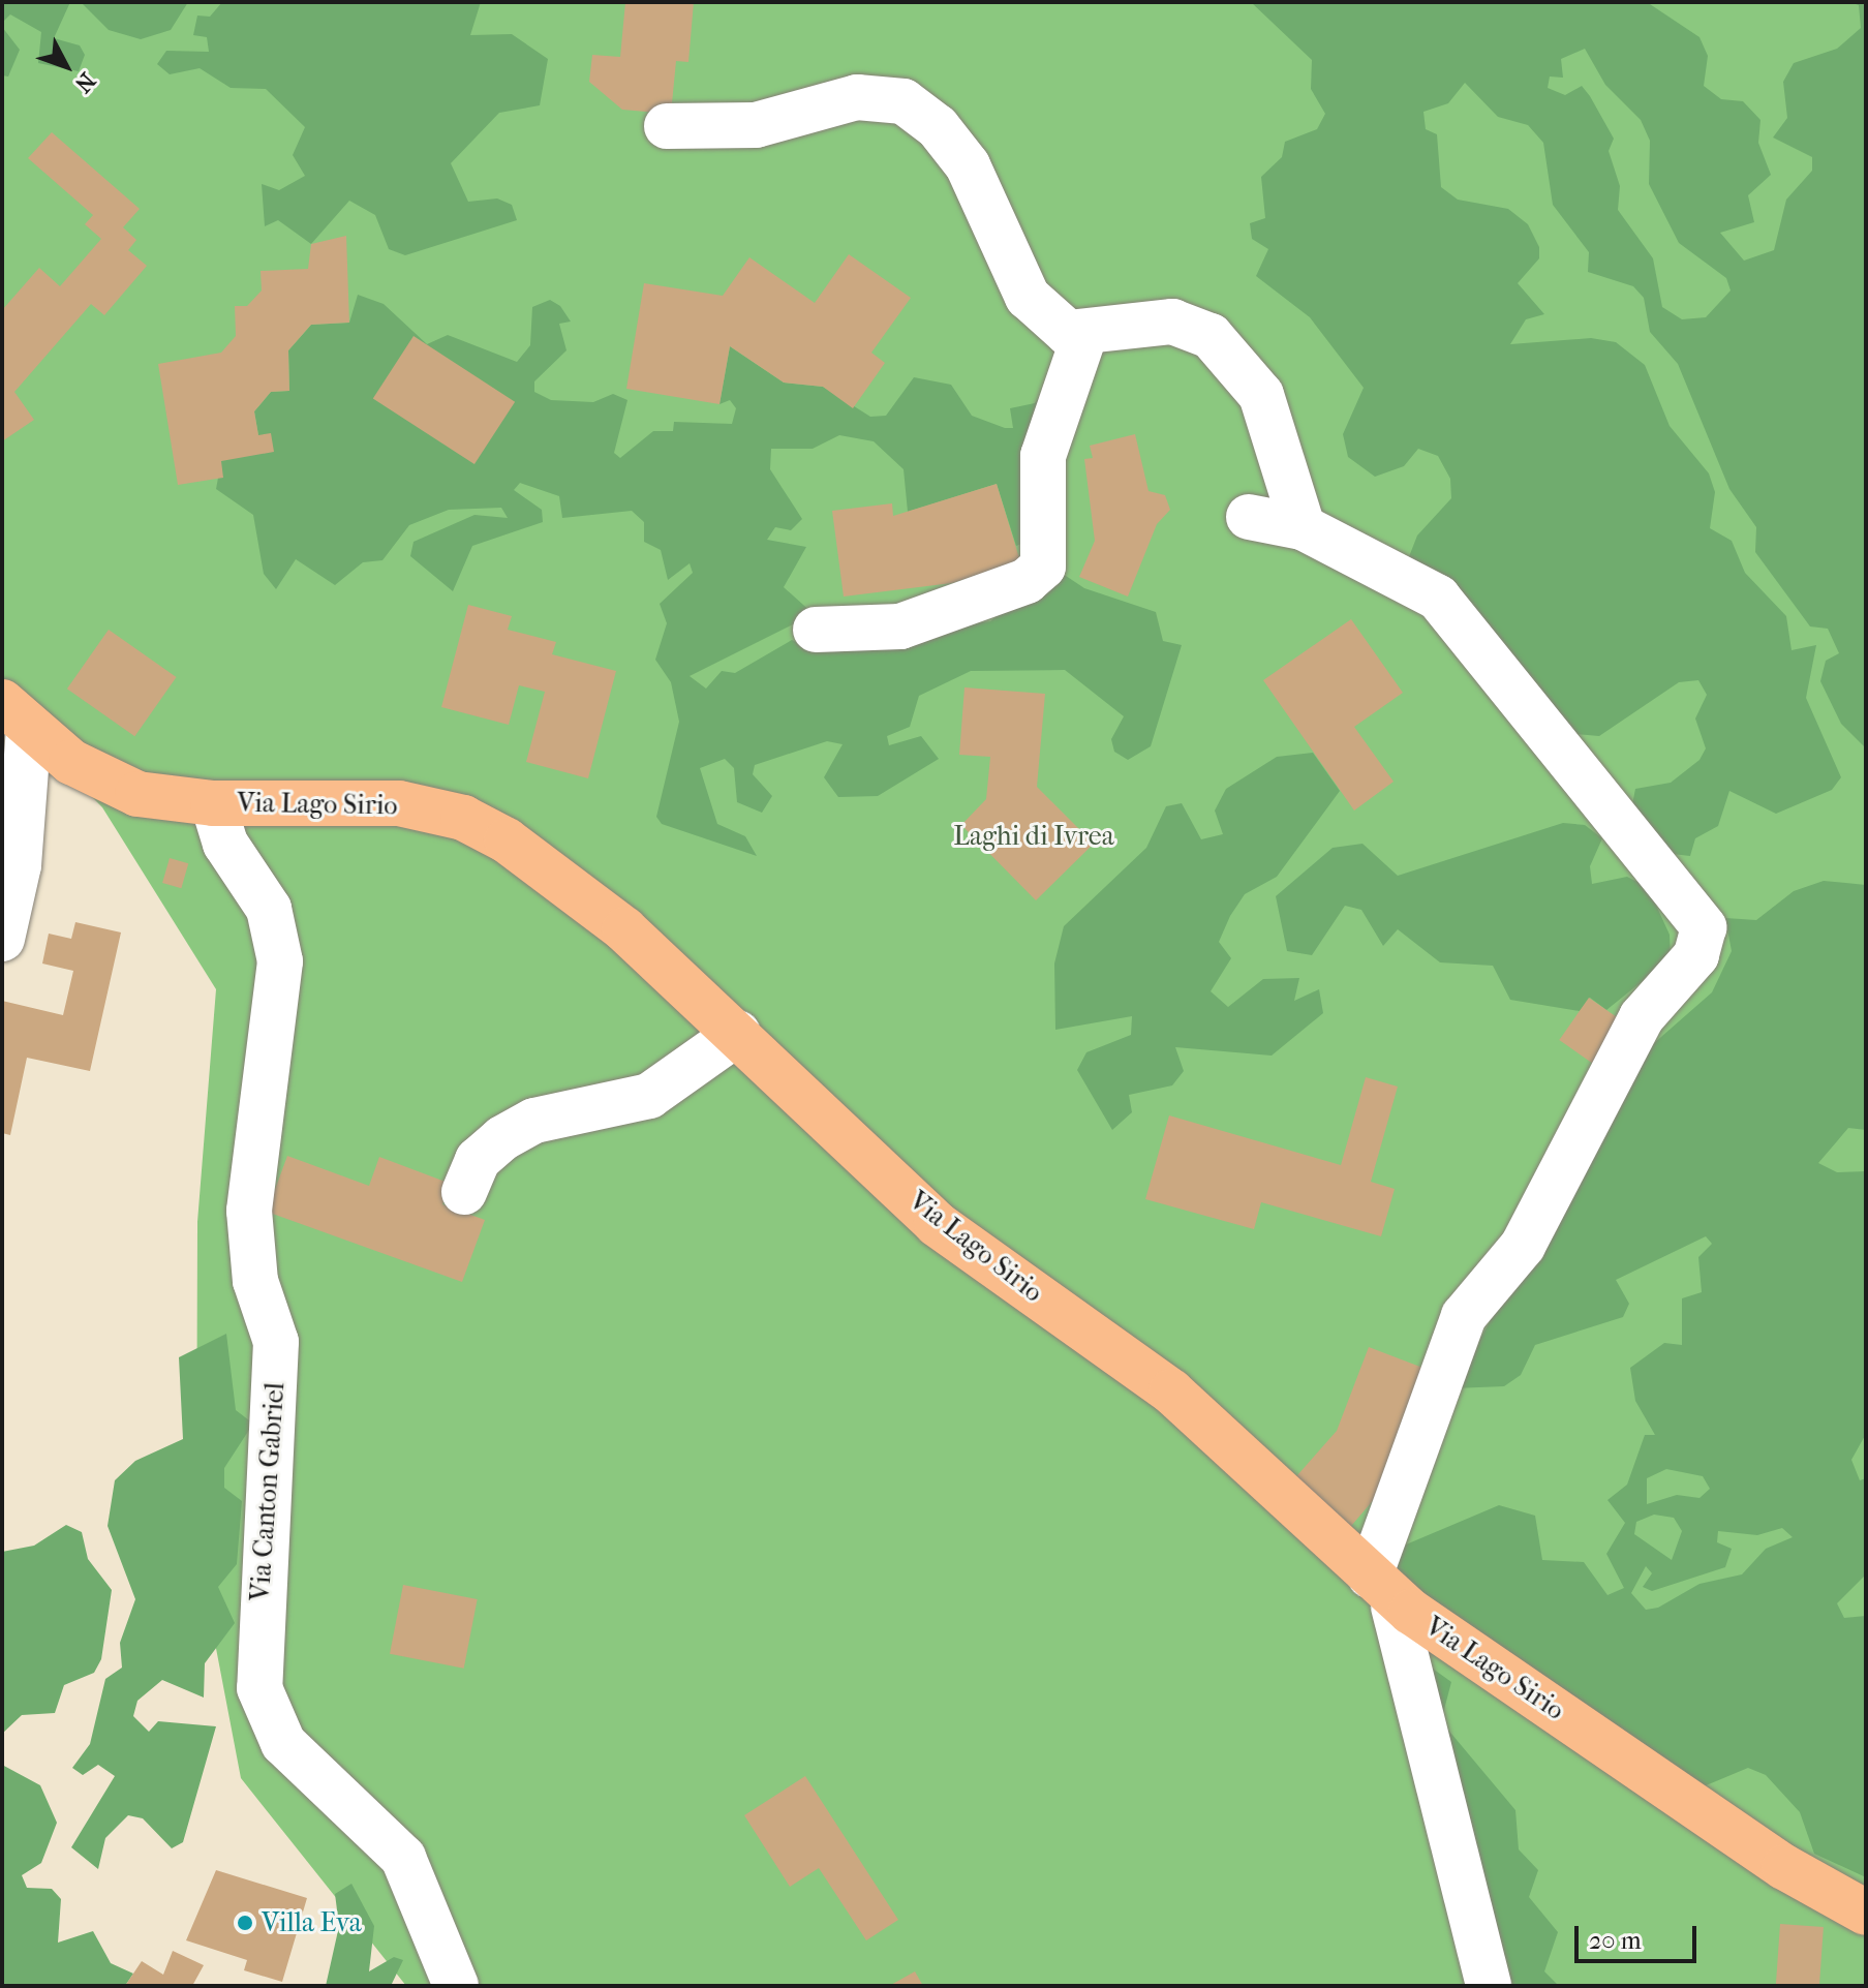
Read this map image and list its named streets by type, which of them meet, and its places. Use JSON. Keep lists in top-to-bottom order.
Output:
{
  "streets": {
    "main road": ["Via Lago Sirio"],
    "street": ["Via Canton Gabriel"]
  },
  "crossings": [
    ["Via Lago Sirio", "Via Canton Gabriel"]
  ],
  "parks": ["Laghi di Ivrea"],
  "places": ["Villa Eva"],
  "scale_bar": "20 m",
  "north": "bottom right"
}
